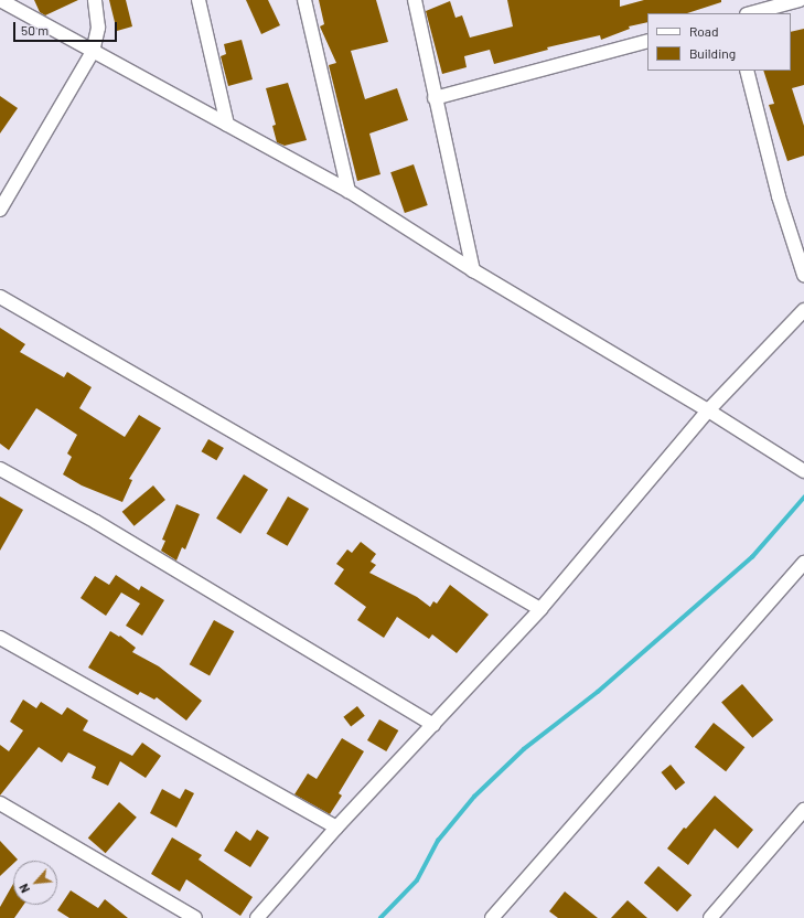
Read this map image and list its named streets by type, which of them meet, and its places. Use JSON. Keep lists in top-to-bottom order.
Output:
{
  "legend": ["Road", "Building"],
  "scale_bar": "50 m",
  "north": "bottom left"
}
